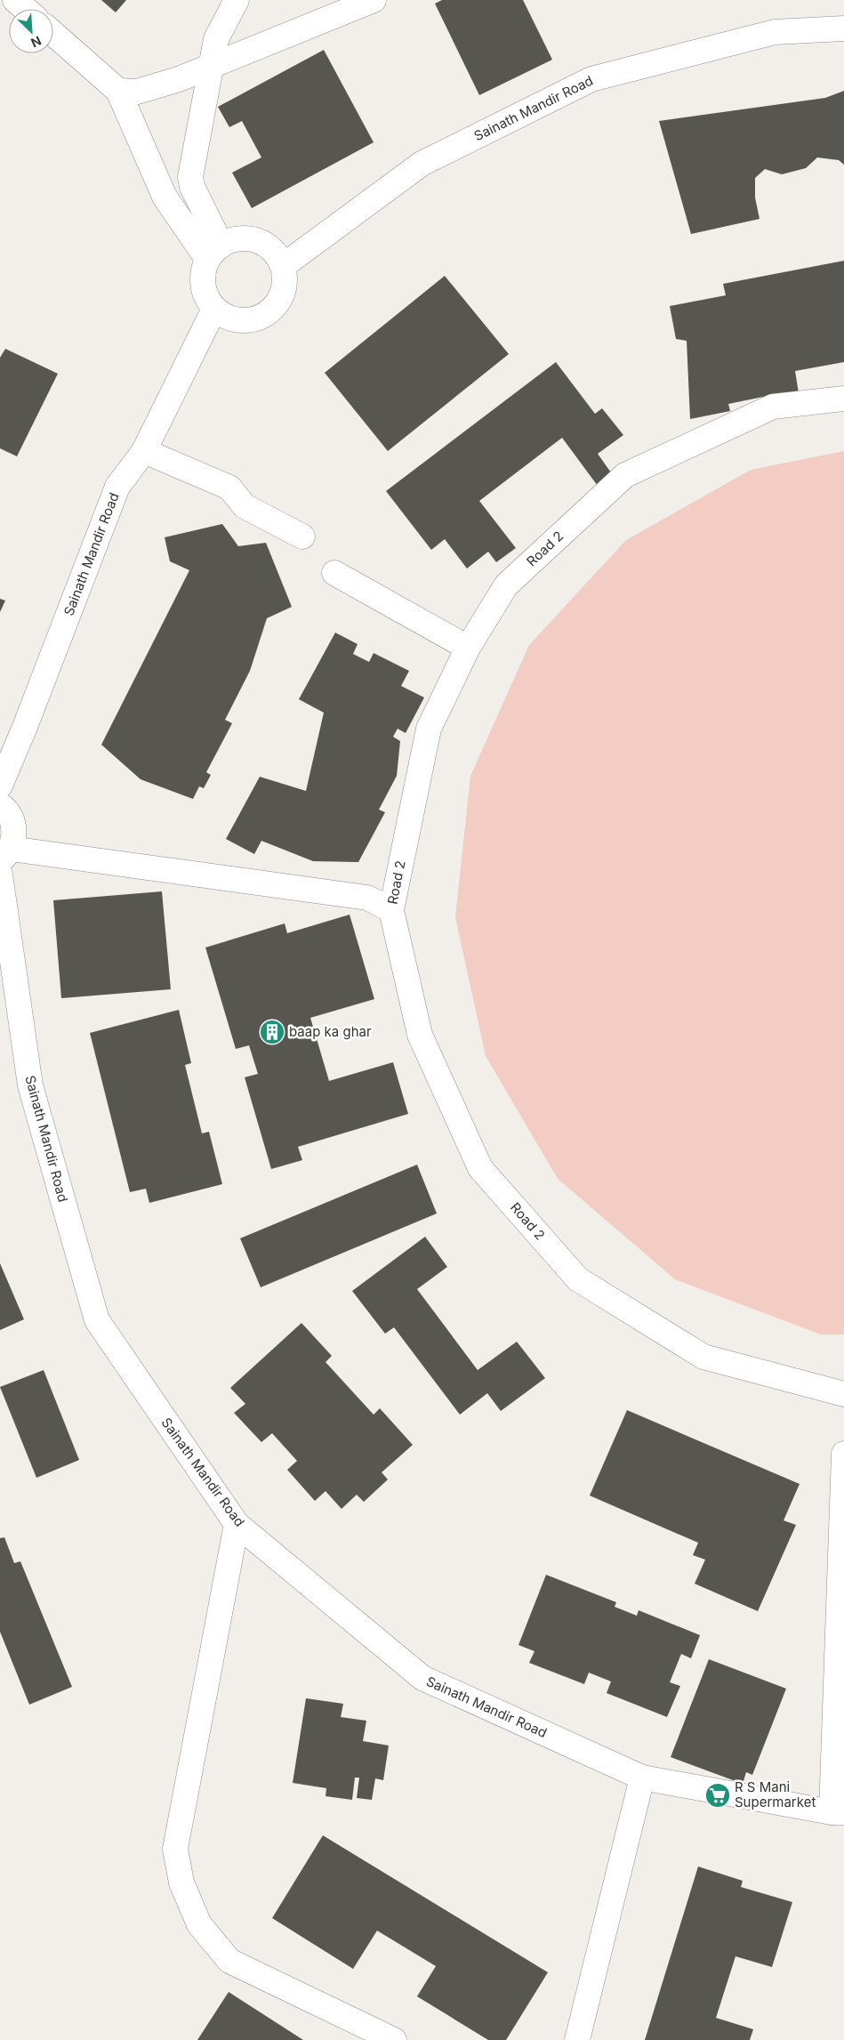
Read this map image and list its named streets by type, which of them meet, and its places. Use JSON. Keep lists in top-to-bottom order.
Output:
{
  "streets": {
    "street": ["Sainath Mandir Road", "Road 2"]
  },
  "places": {
    "building": ["baap ka ghar"],
    "supermarket": ["R S Mani Supermarket"]
  },
  "north": "bottom right"
}
